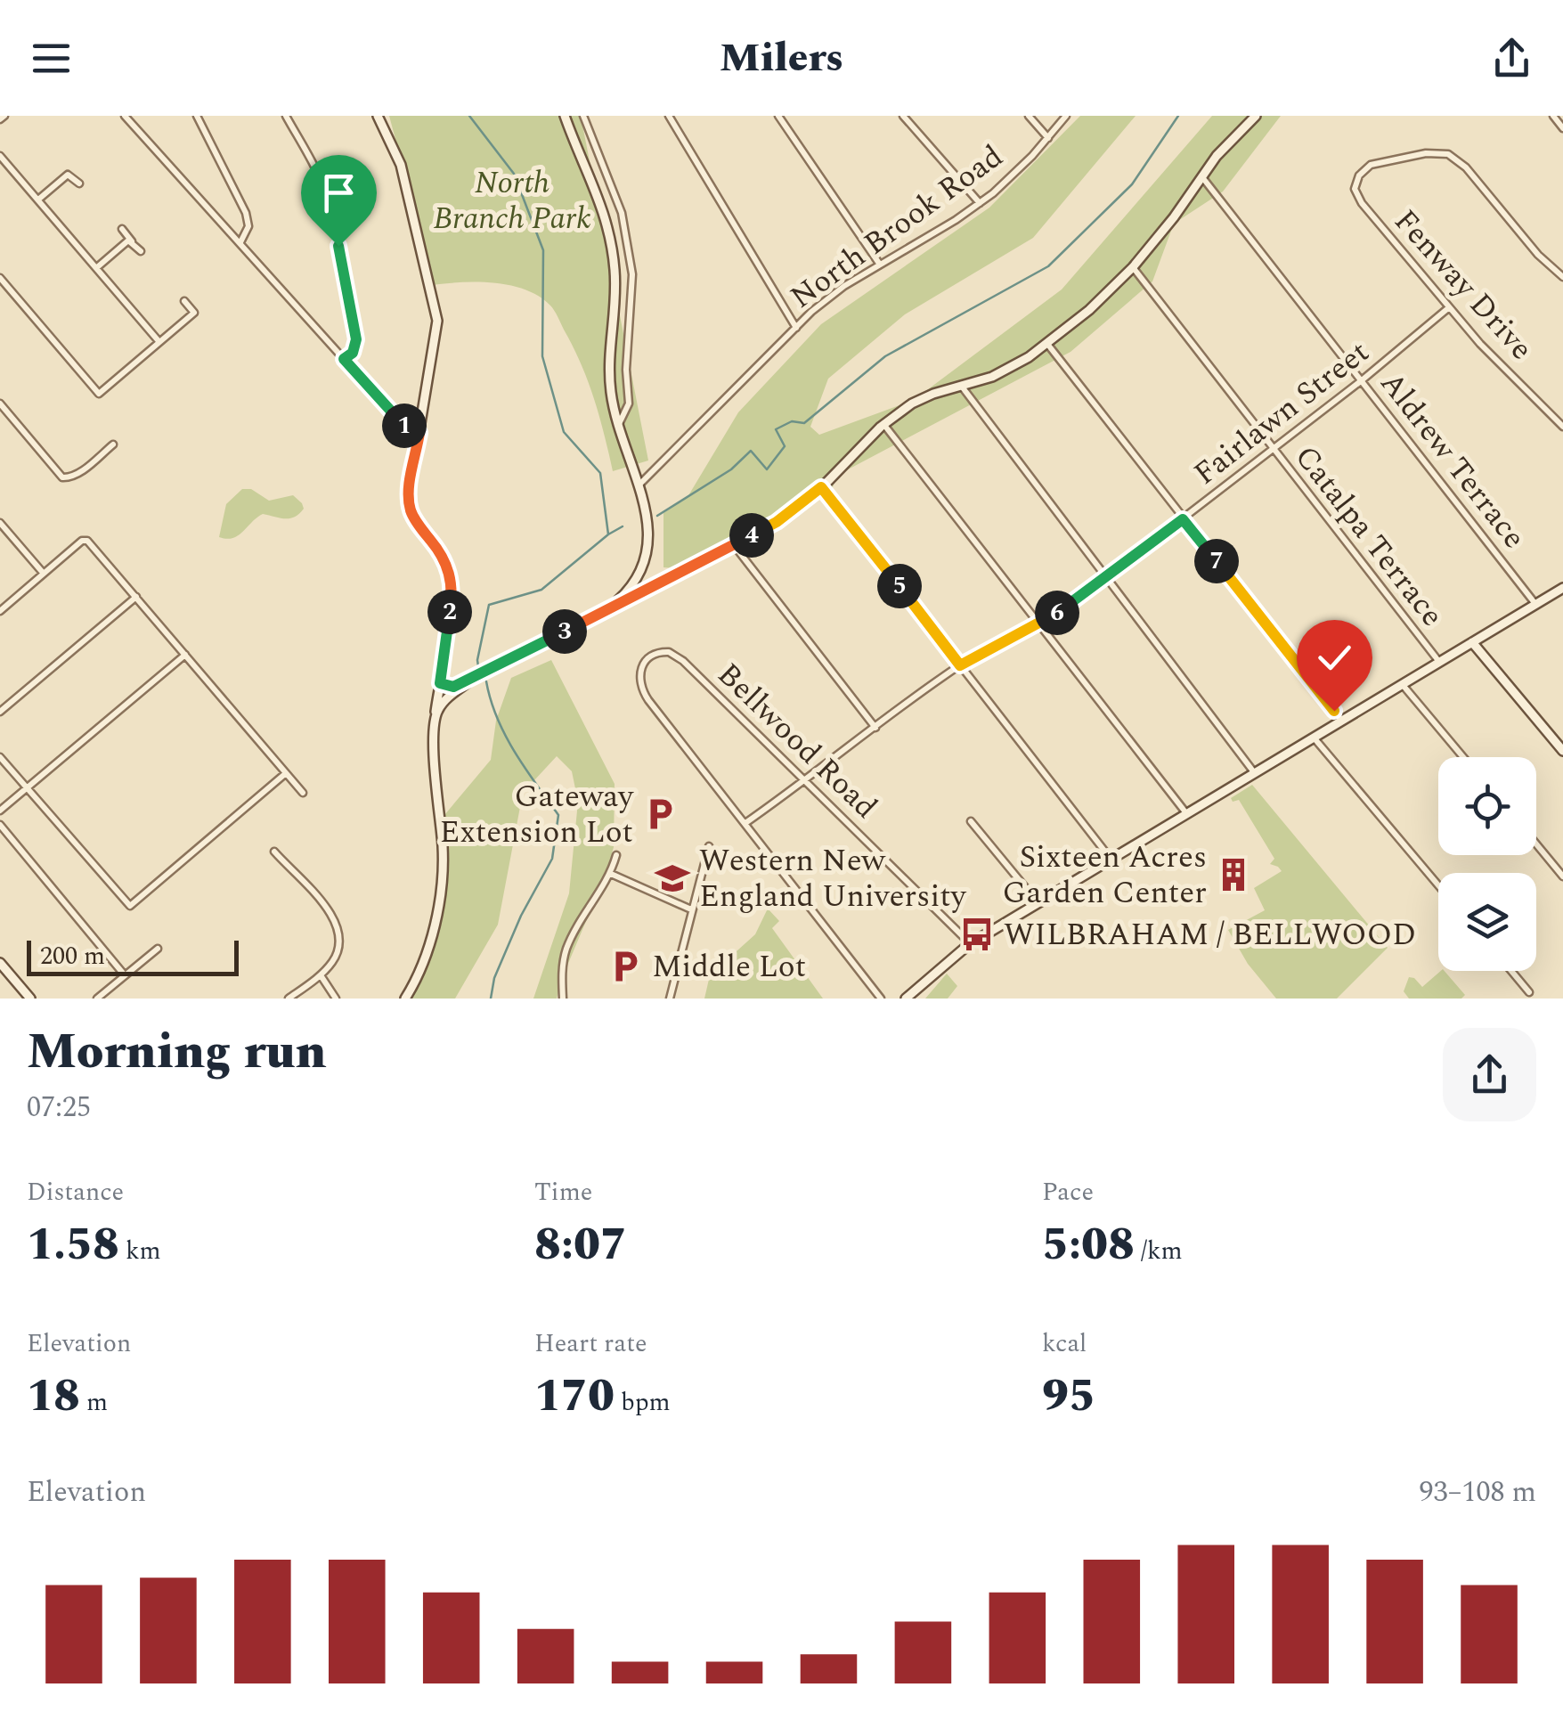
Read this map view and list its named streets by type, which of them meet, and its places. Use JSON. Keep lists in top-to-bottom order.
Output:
{
  "streets": {
    "street": [
      "North Brook Road",
      "Fenway Drive",
      "Fairlawn Street",
      "Aldrew Terrace",
      "Catalpa Terrace",
      "Bellwood Road"
    ]
  },
  "crossings": [
    ["Fenway Drive", "Fairlawn Street"],
    ["Fairlawn Street", "Aldrew Terrace"],
    ["Fairlawn Street", "Catalpa Terrace"],
    ["Fairlawn Street", "Bellwood Road"]
  ],
  "parks": ["North Branch Park"],
  "places": {
    "parking": ["Gateway Extension Lot", "Middle Lot"],
    "building": ["Sixteen Acres Garden Center"],
    "school or university": ["Western New England University"],
    "bus stop": ["WILBRAHAM / BELLWOOD"]
  },
  "scale_bar": "200 m",
  "page": {
    "header": "Milers",
    "pins": [
      "1",
      "4",
      "7",
      "5",
      "2",
      "6",
      "3"
    ],
    "scale": "200 m",
    "heading": ["Morning run", "07:25"],
    "stats": [
      ["Distance", "1.58 km"],
      ["Time", "8:07"],
      ["Pace", "5:08 /km"],
      ["Elevation", "18 m"],
      ["Heart rate", "170 bpm"],
      ["kcal", "95"]
    ],
    "chart": ["Elevation", "93–108 m"]
  }
}
